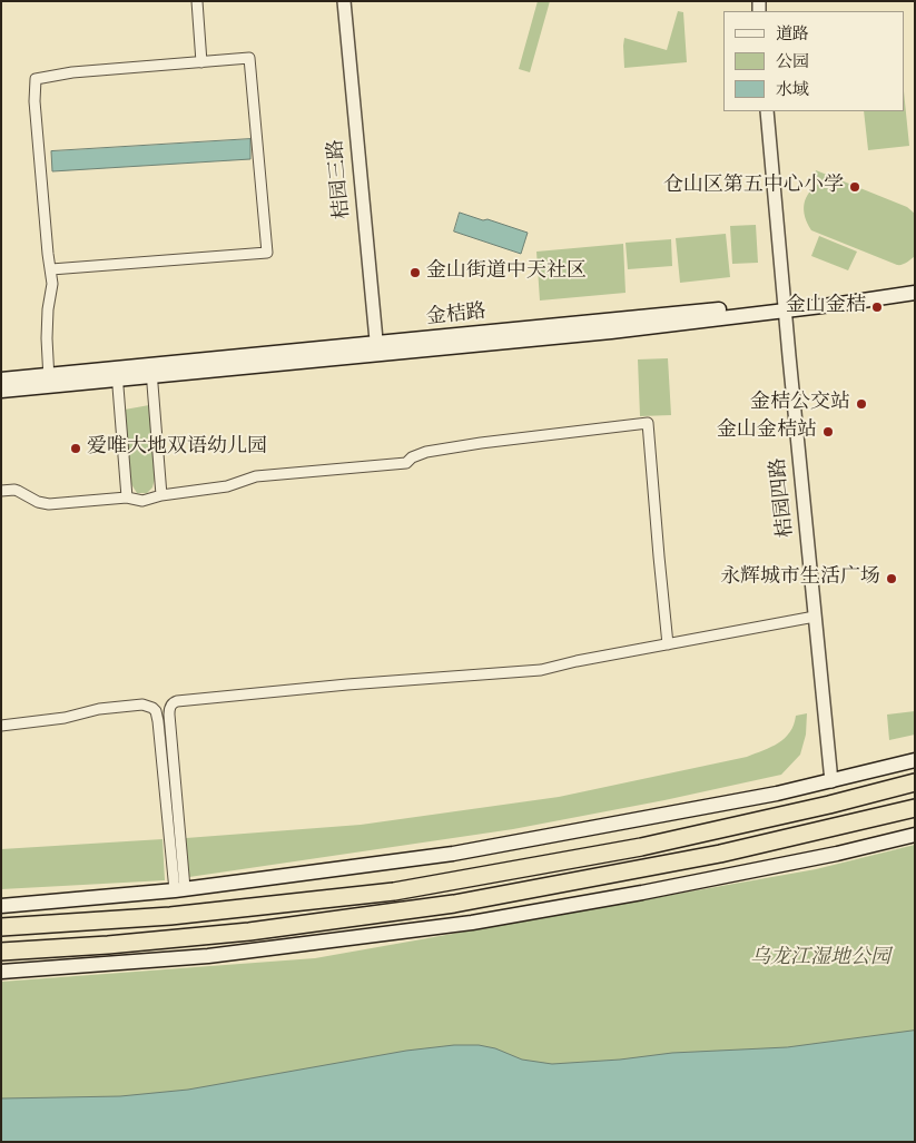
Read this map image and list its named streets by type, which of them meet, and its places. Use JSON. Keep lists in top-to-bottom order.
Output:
{
  "streets": {
    "main road": ["金桔路"],
    "street": ["桔园三路", "桔园四路"]
  },
  "crossings": [
    ["桔园三路", "金桔路"],
    ["金桔路", "桔园四路"]
  ],
  "parks": ["乌龙江湿地公园"],
  "places": [
    "仓山区第五中心小学",
    "金山街道中天社区",
    "金山金桔",
    "金桔公交站",
    "金山金桔站",
    "爱唯大地双语幼儿园",
    "永辉城市生活广场"
  ],
  "legend": ["道路", "公园", "水域"]
}
